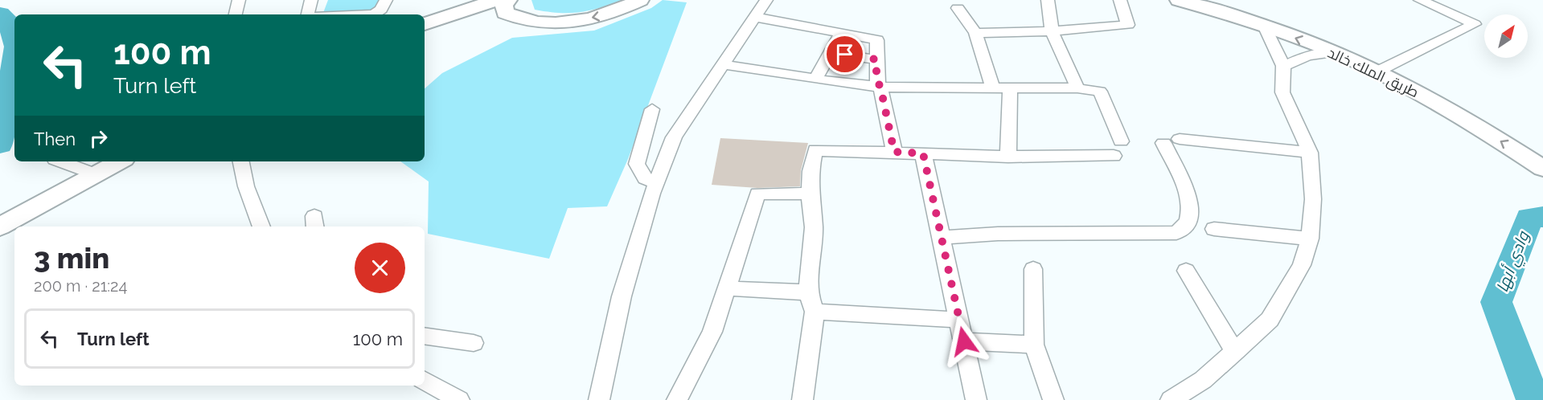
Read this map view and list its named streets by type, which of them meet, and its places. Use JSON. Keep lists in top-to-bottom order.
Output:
{
  "streets": {
    "street": ["طريق الملك خالد"]
  },
  "one_way": ["طريق الملك خالد"],
  "water": ["وادي أبها"],
  "north": "top right",
  "page": {
    "turn": ["100 m", "Turn left"],
    "then": "Then",
    "heading": ["3 min", "200 m · 21:24"],
    "list": [
      {
        "name": "Turn left",
        "value": "100 m"
      }
    ]
  }
}
